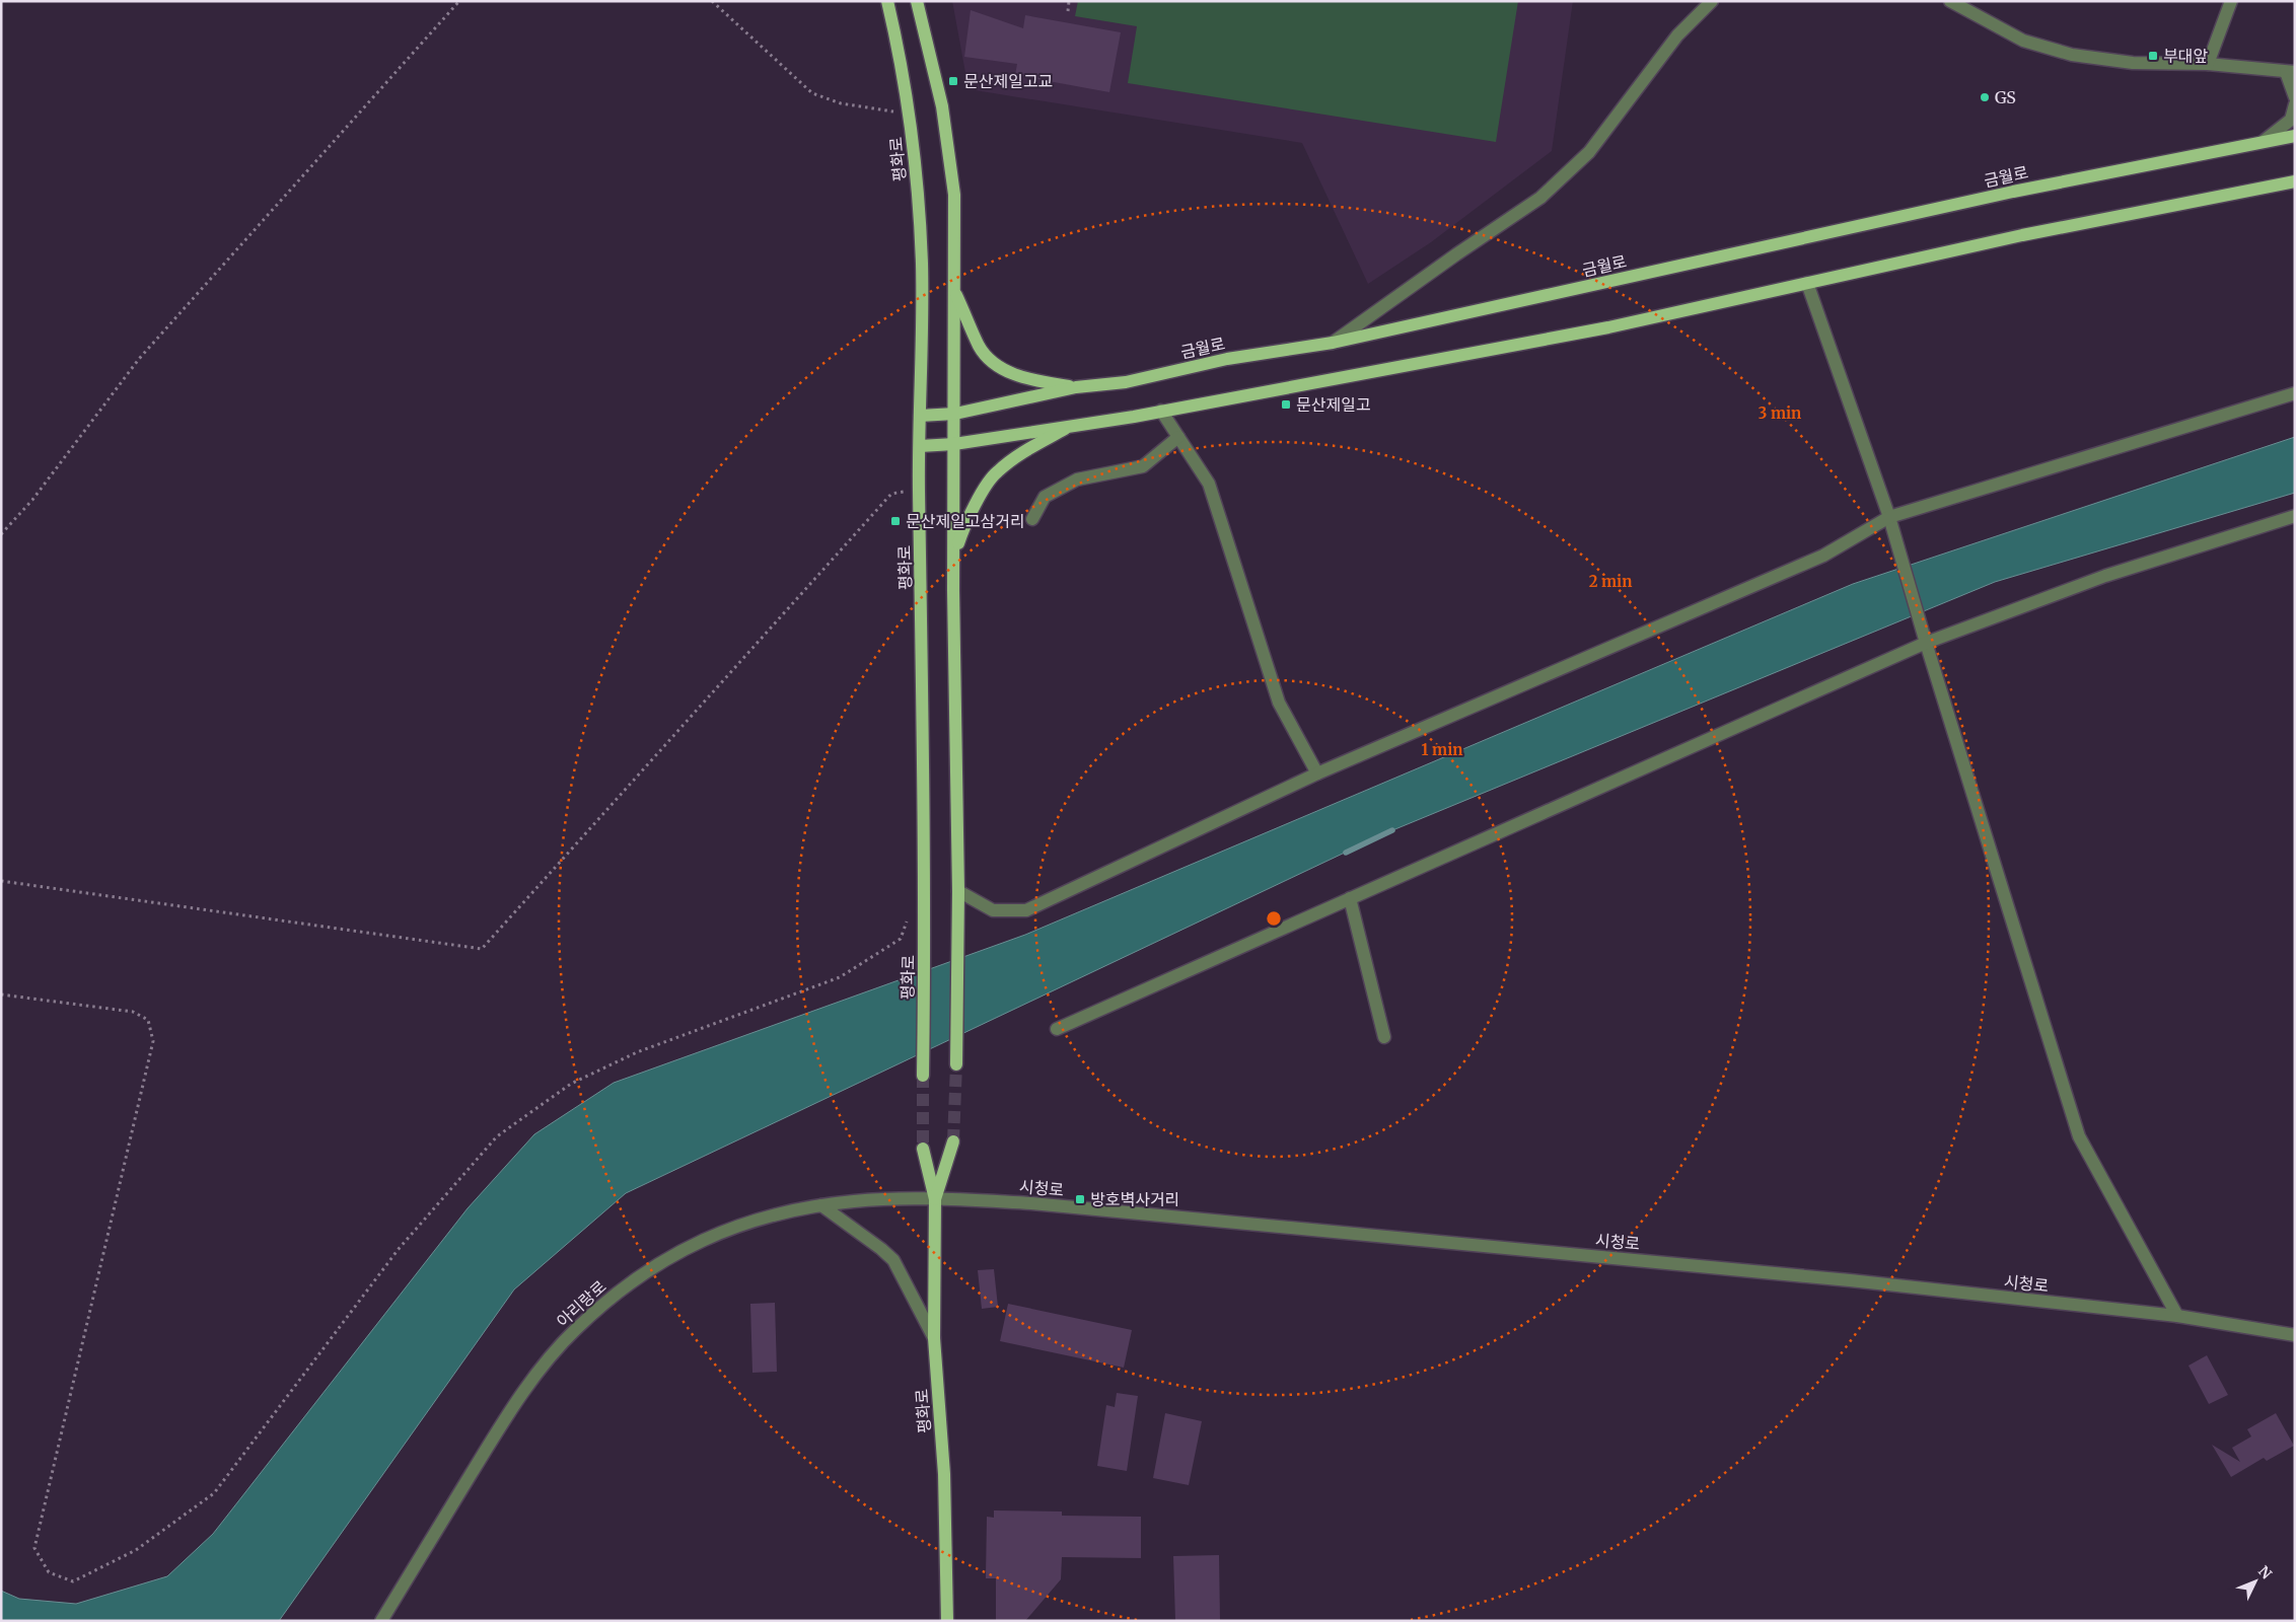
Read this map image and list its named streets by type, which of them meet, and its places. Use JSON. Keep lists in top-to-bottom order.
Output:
{
  "streets": {
    "main road": ["평화로", "금월로"],
    "street": ["시청로", "아리랑로"]
  },
  "crossings": [
    ["평화로", "금월로"],
    ["평화로", "시청로"],
    ["평화로", "아리랑로"],
    ["시청로", "아리랑로"]
  ],
  "places": {
    "transit": [
      "부대앞",
      "문산제일고교",
      "문산제일고",
      "문산제일고삼거리",
      "방호벽사거리"
    ],
    "other": ["GS"]
  },
  "north": "top right",
  "rings": ["3 min", "2 min", "1 min"]
}
